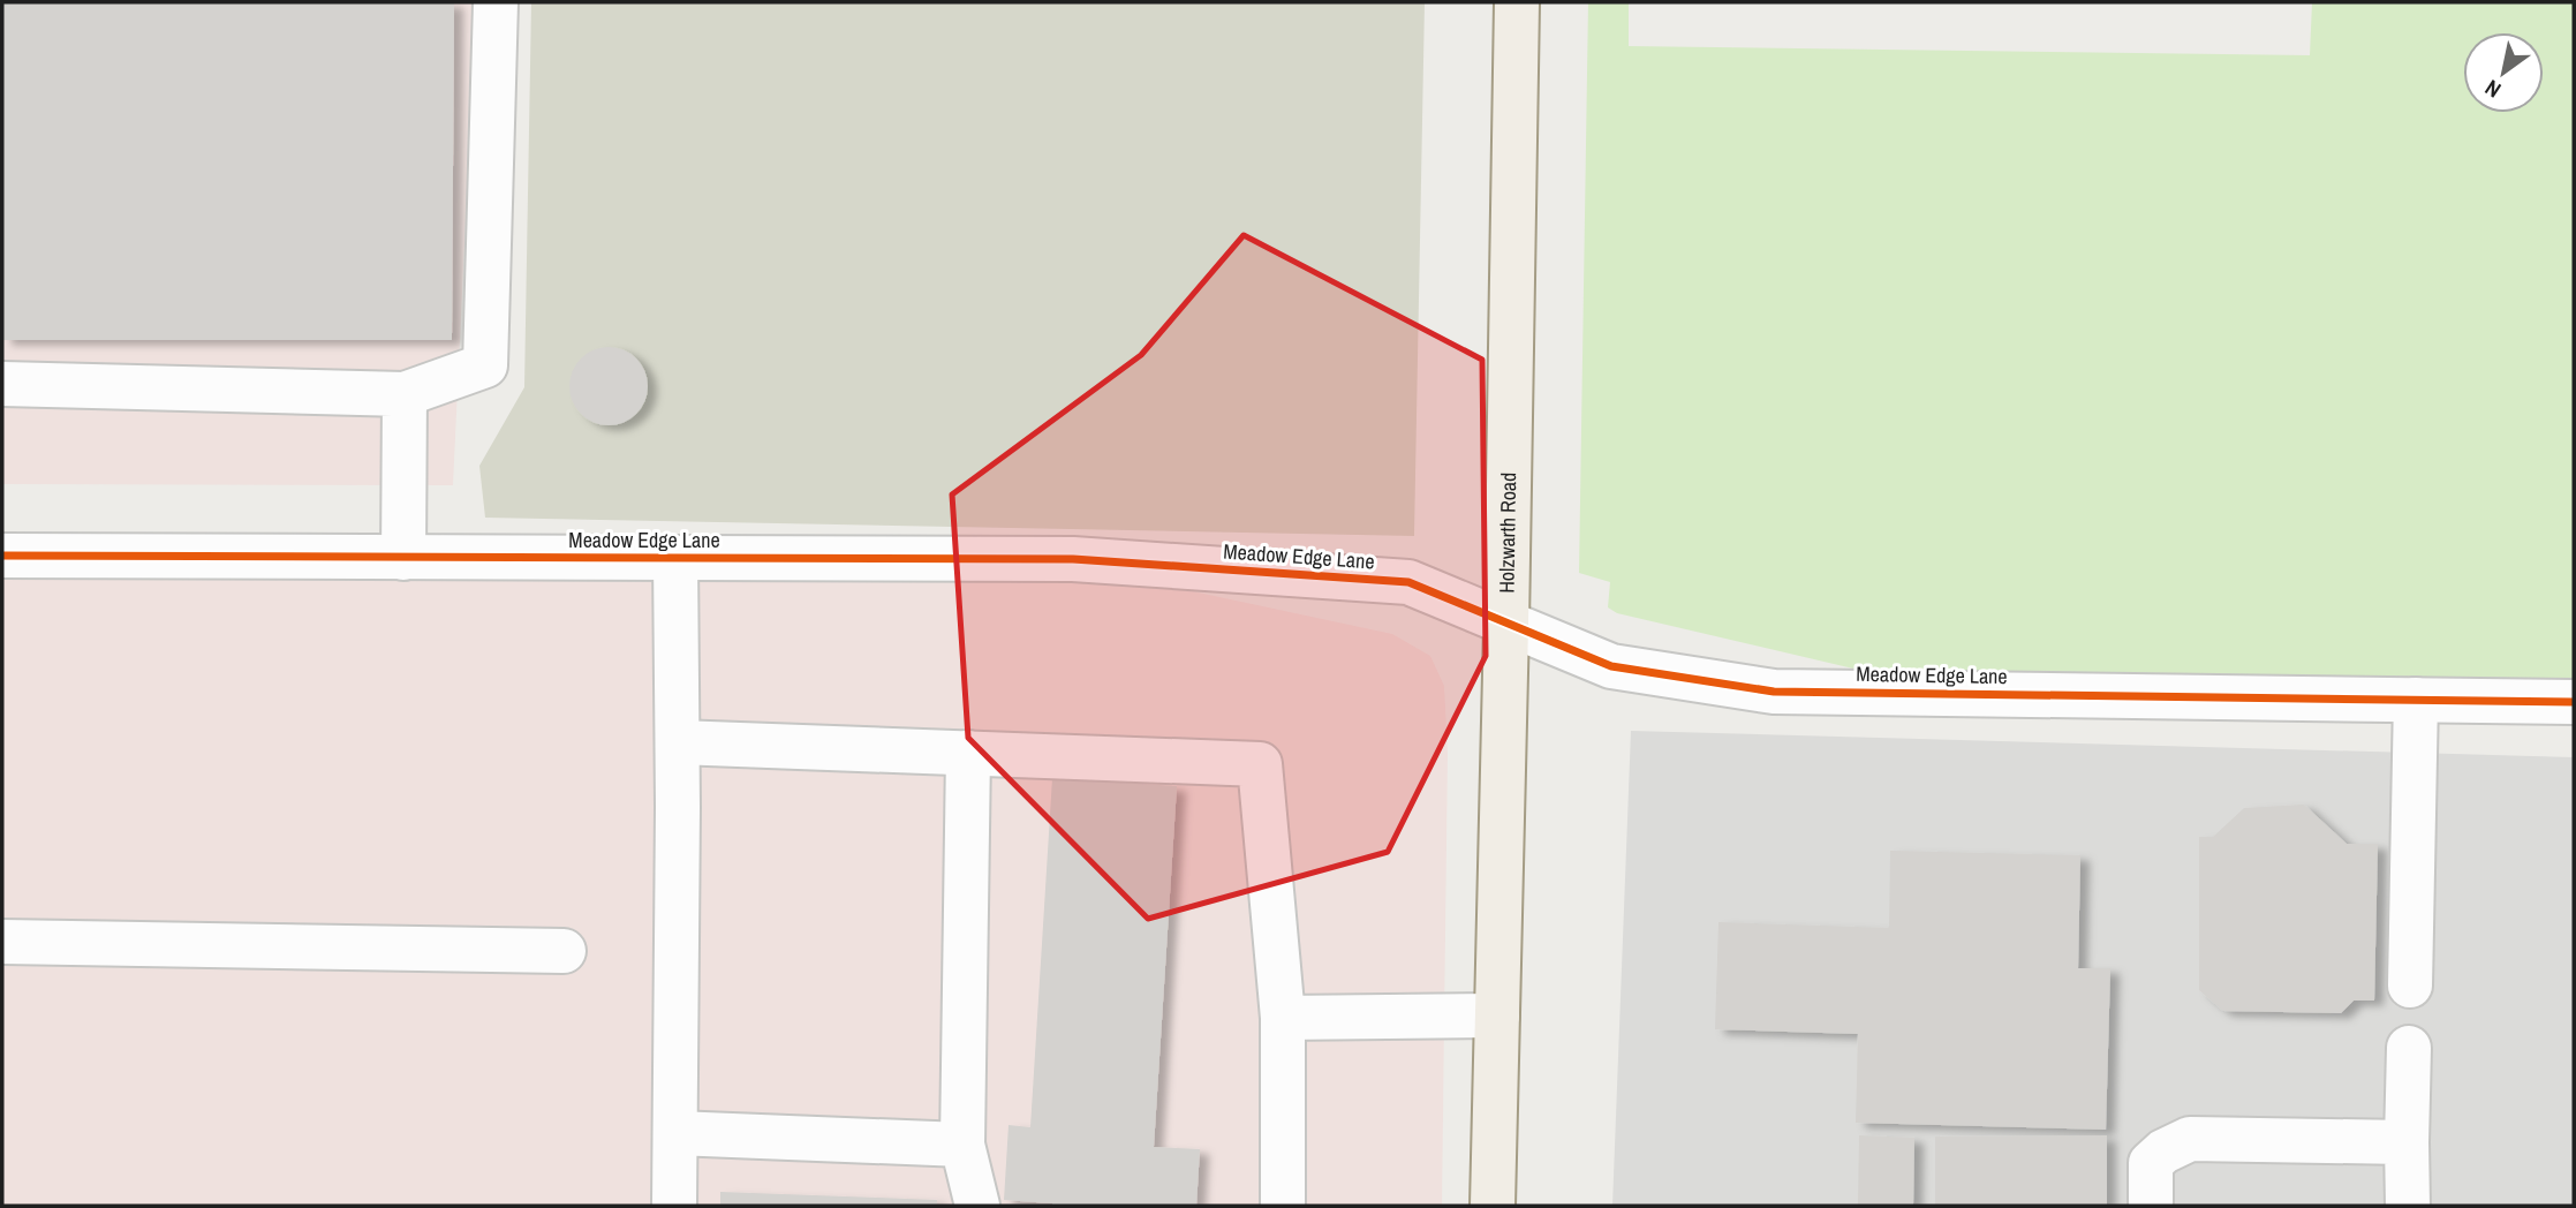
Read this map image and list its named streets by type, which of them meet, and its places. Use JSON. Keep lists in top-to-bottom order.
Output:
{
  "streets": {
    "main road": ["Holzwarth Road"],
    "street": ["Meadow Edge Lane"]
  },
  "crossings": [
    ["Holzwarth Road", "Meadow Edge Lane"]
  ],
  "north": "bottom left"
}
